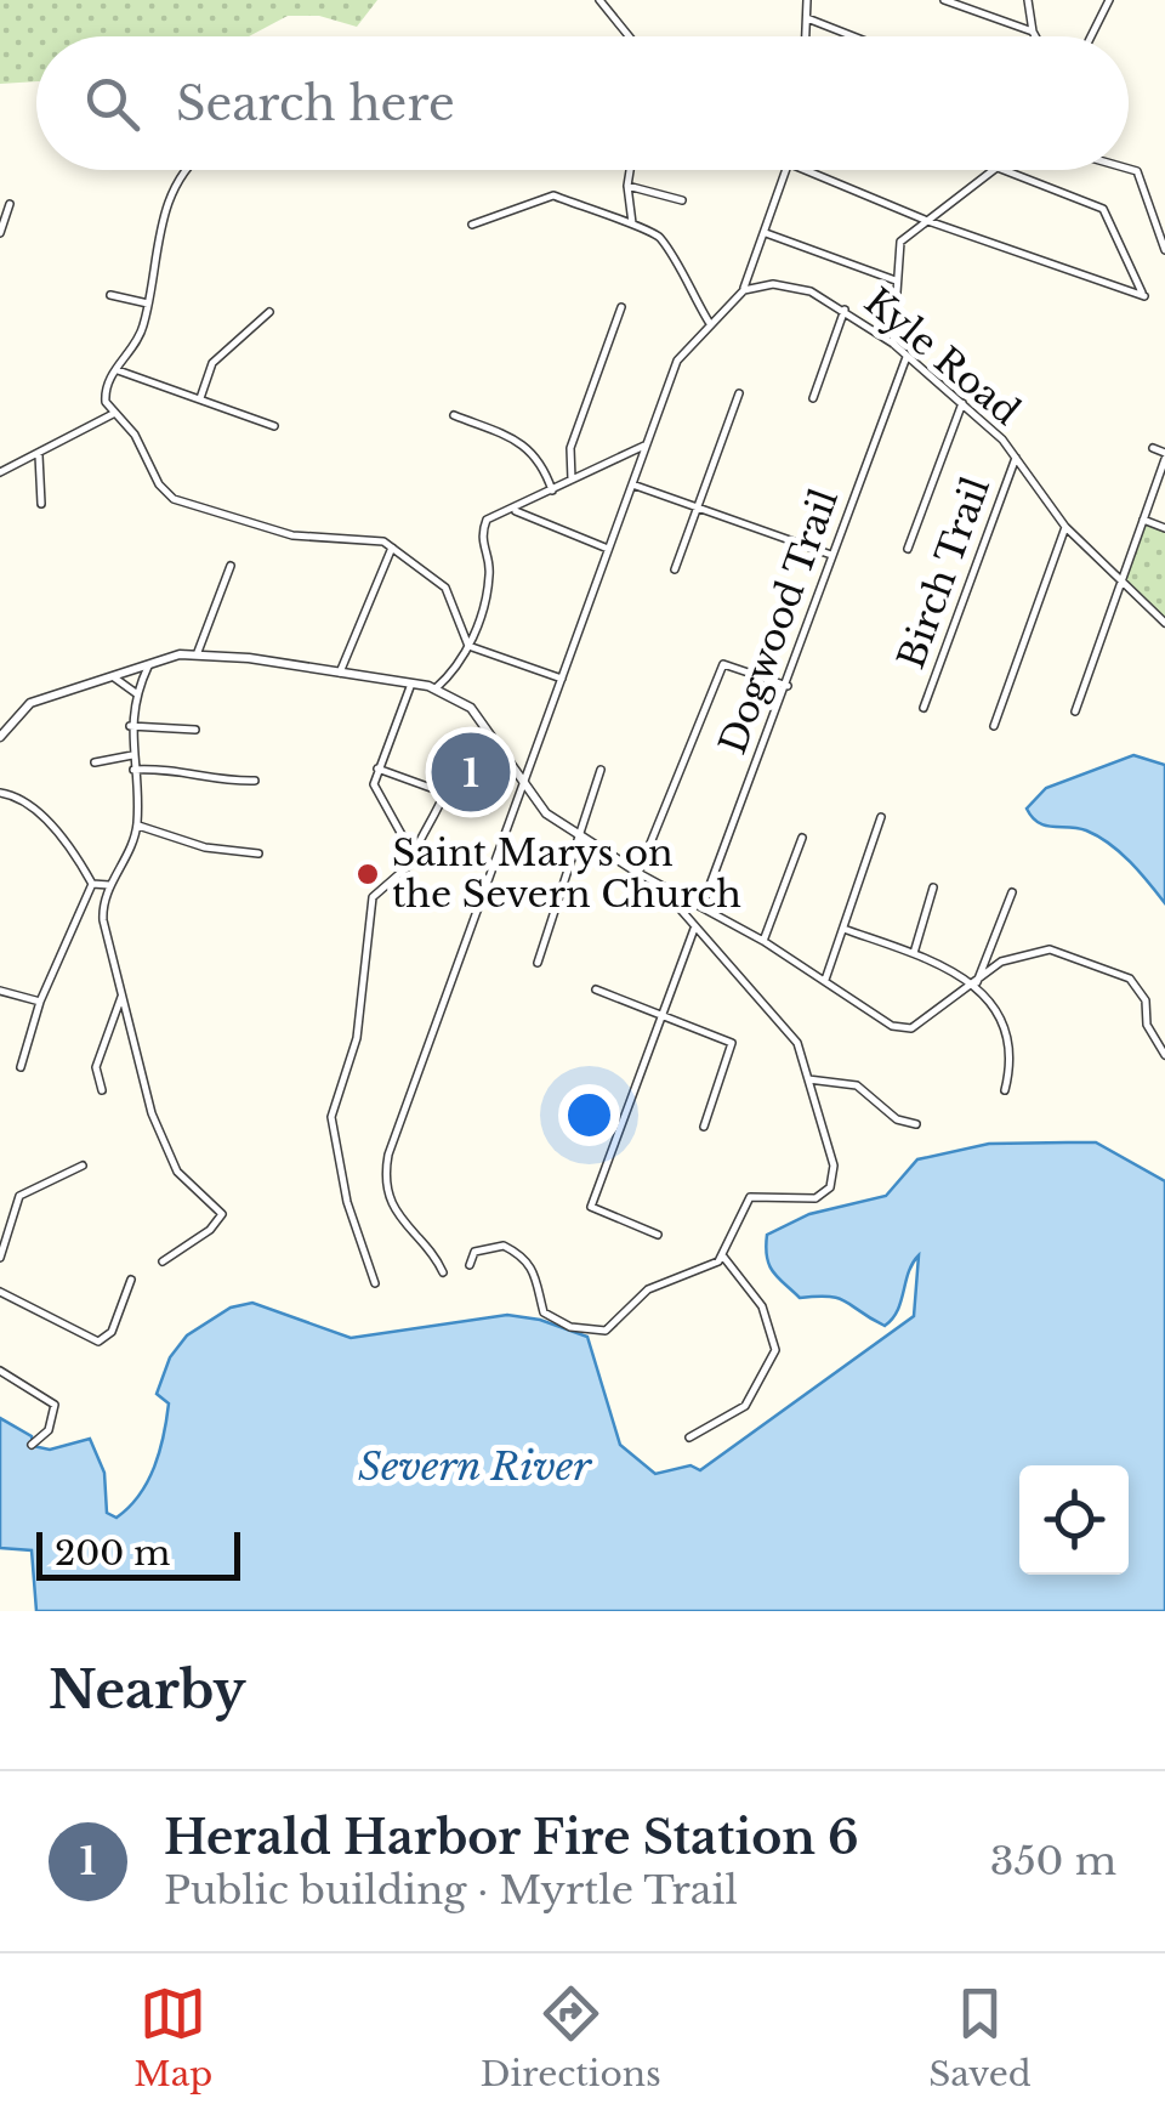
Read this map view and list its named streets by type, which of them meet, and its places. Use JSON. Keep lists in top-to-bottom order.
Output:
{
  "streets": {
    "street": ["Kyle Road", "Birch Trail", "Dogwood Trail"]
  },
  "crossings": [
    ["Kyle Road", "Birch Trail"],
    ["Kyle Road", "Dogwood Trail"]
  ],
  "water": ["Severn River"],
  "places": ["Saint Marys on the Severn Church"],
  "scale_bar": "200 m",
  "page": {
    "search": "Search here",
    "pins": "1",
    "scale": "200 m",
    "heading": "Nearby",
    "list": [
      {
        "mark": "1",
        "name": "Herald Harbor Fire Station 6",
        "note": "Public building · Myrtle Trail",
        "value": "350 m"
      }
    ],
    "nav": ["Map", "Directions", "Saved"]
  }
}
